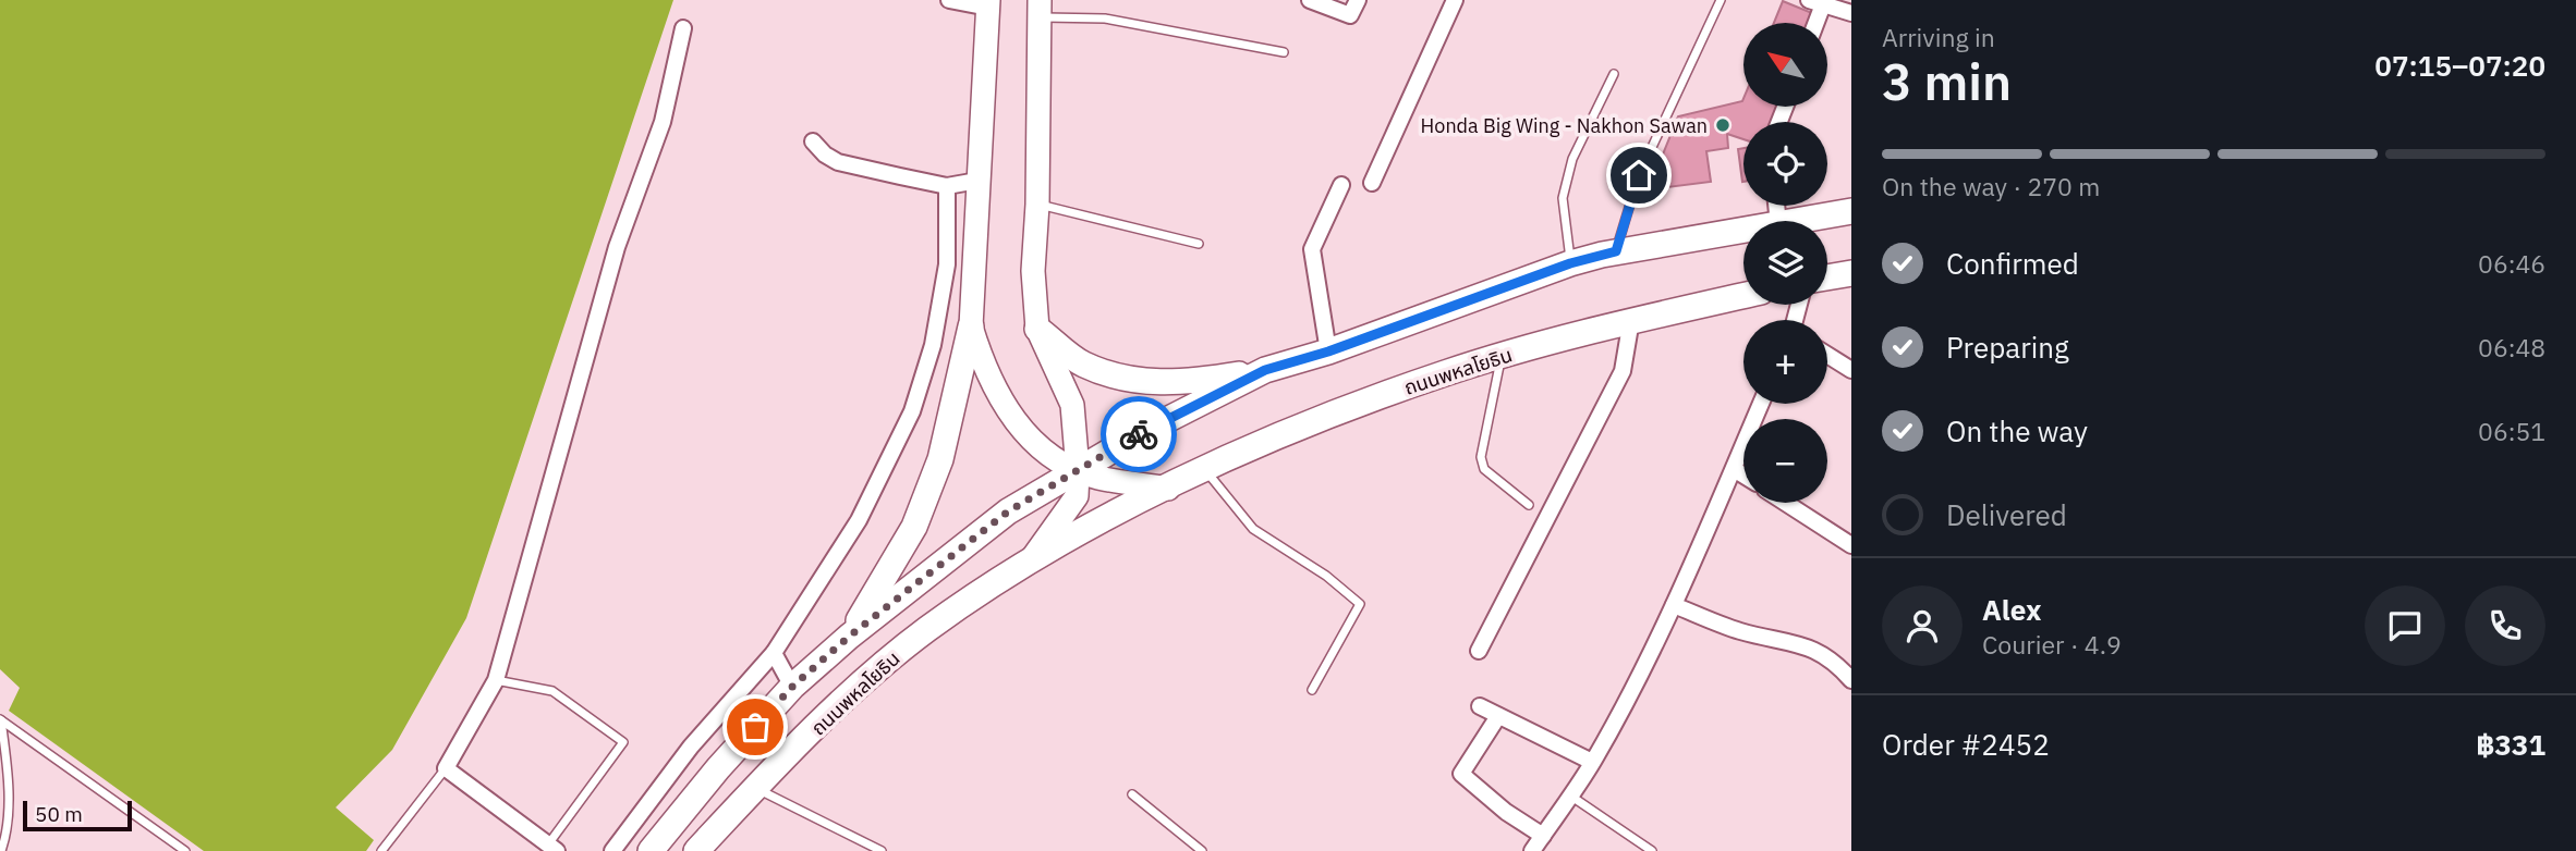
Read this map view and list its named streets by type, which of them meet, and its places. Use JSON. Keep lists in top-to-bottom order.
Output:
{
  "streets": {
    "main road": ["ถนนพหลโยธิน"]
  },
  "places": ["Honda Big Wing - Nakhon Sawan"],
  "scale_bar": "50 m",
  "north": "top left",
  "page": {
    "heading": ["3 min", "Arriving in", "07:15–07:20"],
    "panel": [
      "Alex",
      "Courier · 4.9",
      "Order #2452",
      "฿331"
    ],
    "map_buttons": ["+", "−"],
    "bar": "On the way · 270 m",
    "list": [
      ["Confirmed", "06:46"],
      ["Preparing", "06:48"],
      ["On the way", "06:51"],
      "Delivered"
    ],
    "scale": "50 m"
  }
}
